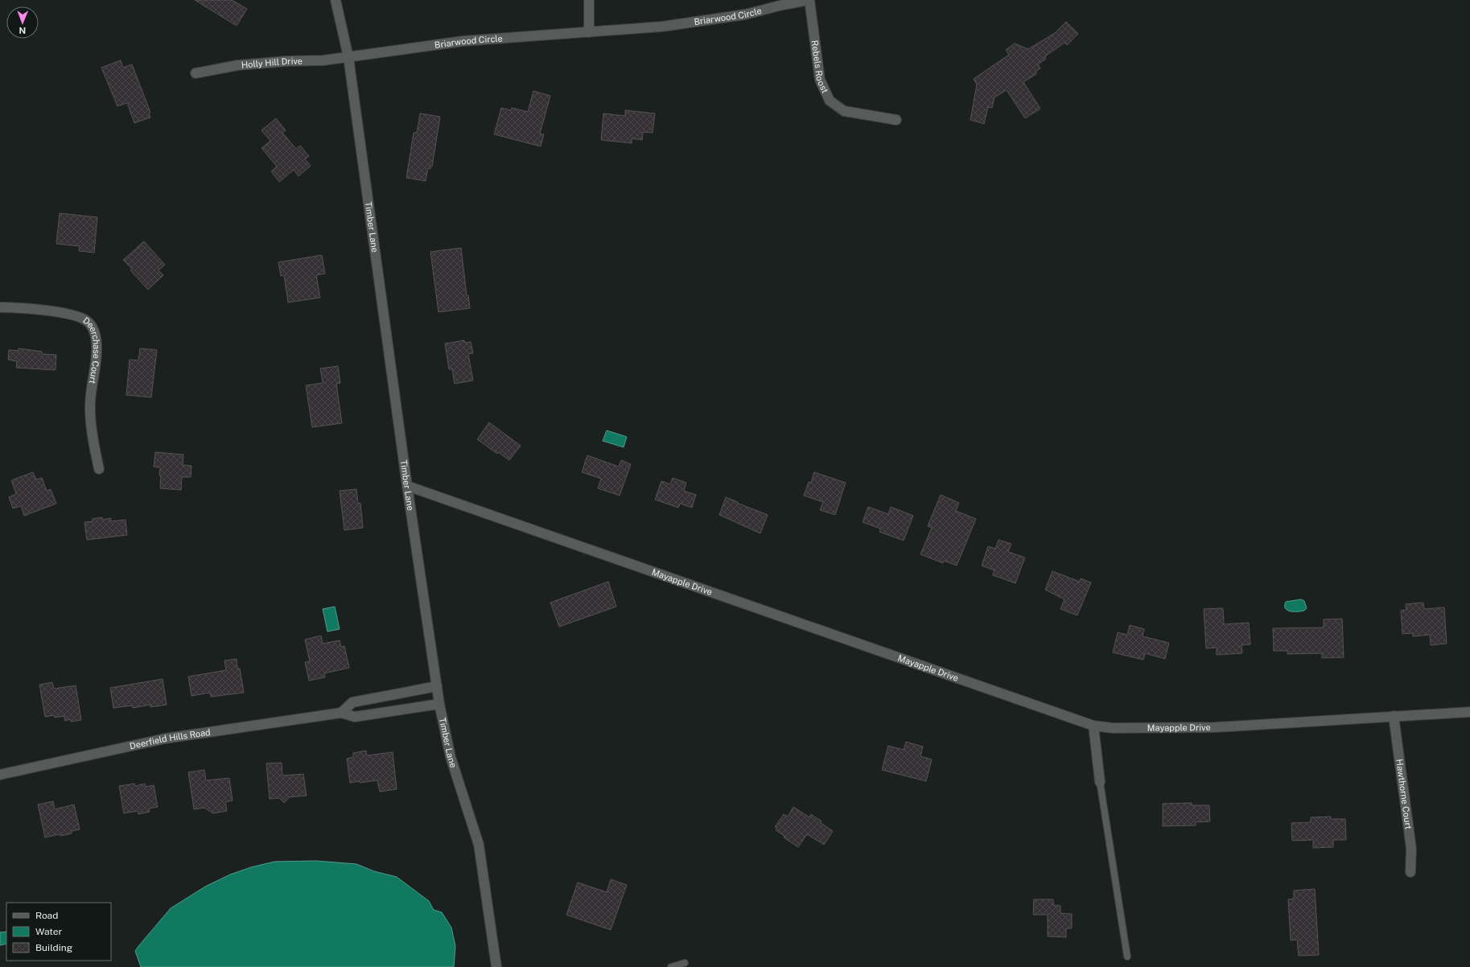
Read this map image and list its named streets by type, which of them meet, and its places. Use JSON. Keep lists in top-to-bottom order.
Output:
{
  "streets": {
    "street": [
      "Briarwood Circle",
      "Holly Hill Drive",
      "Rebels Roost",
      "Timber Lane",
      "Deerchase Court",
      "Mayapple Drive",
      "Deerfield Hills Road",
      "Hawthorne Court"
    ]
  },
  "crossings": [
    ["Briarwood Circle", "Holly Hill Drive"],
    ["Briarwood Circle", "Rebels Roost"],
    ["Briarwood Circle", "Timber Lane"],
    ["Holly Hill Drive", "Timber Lane"],
    ["Timber Lane", "Mayapple Drive"],
    ["Timber Lane", "Deerfield Hills Road"],
    ["Mayapple Drive", "Hawthorne Court"]
  ],
  "legend": ["Road", "Water", "Building"],
  "north": "bottom"
}
